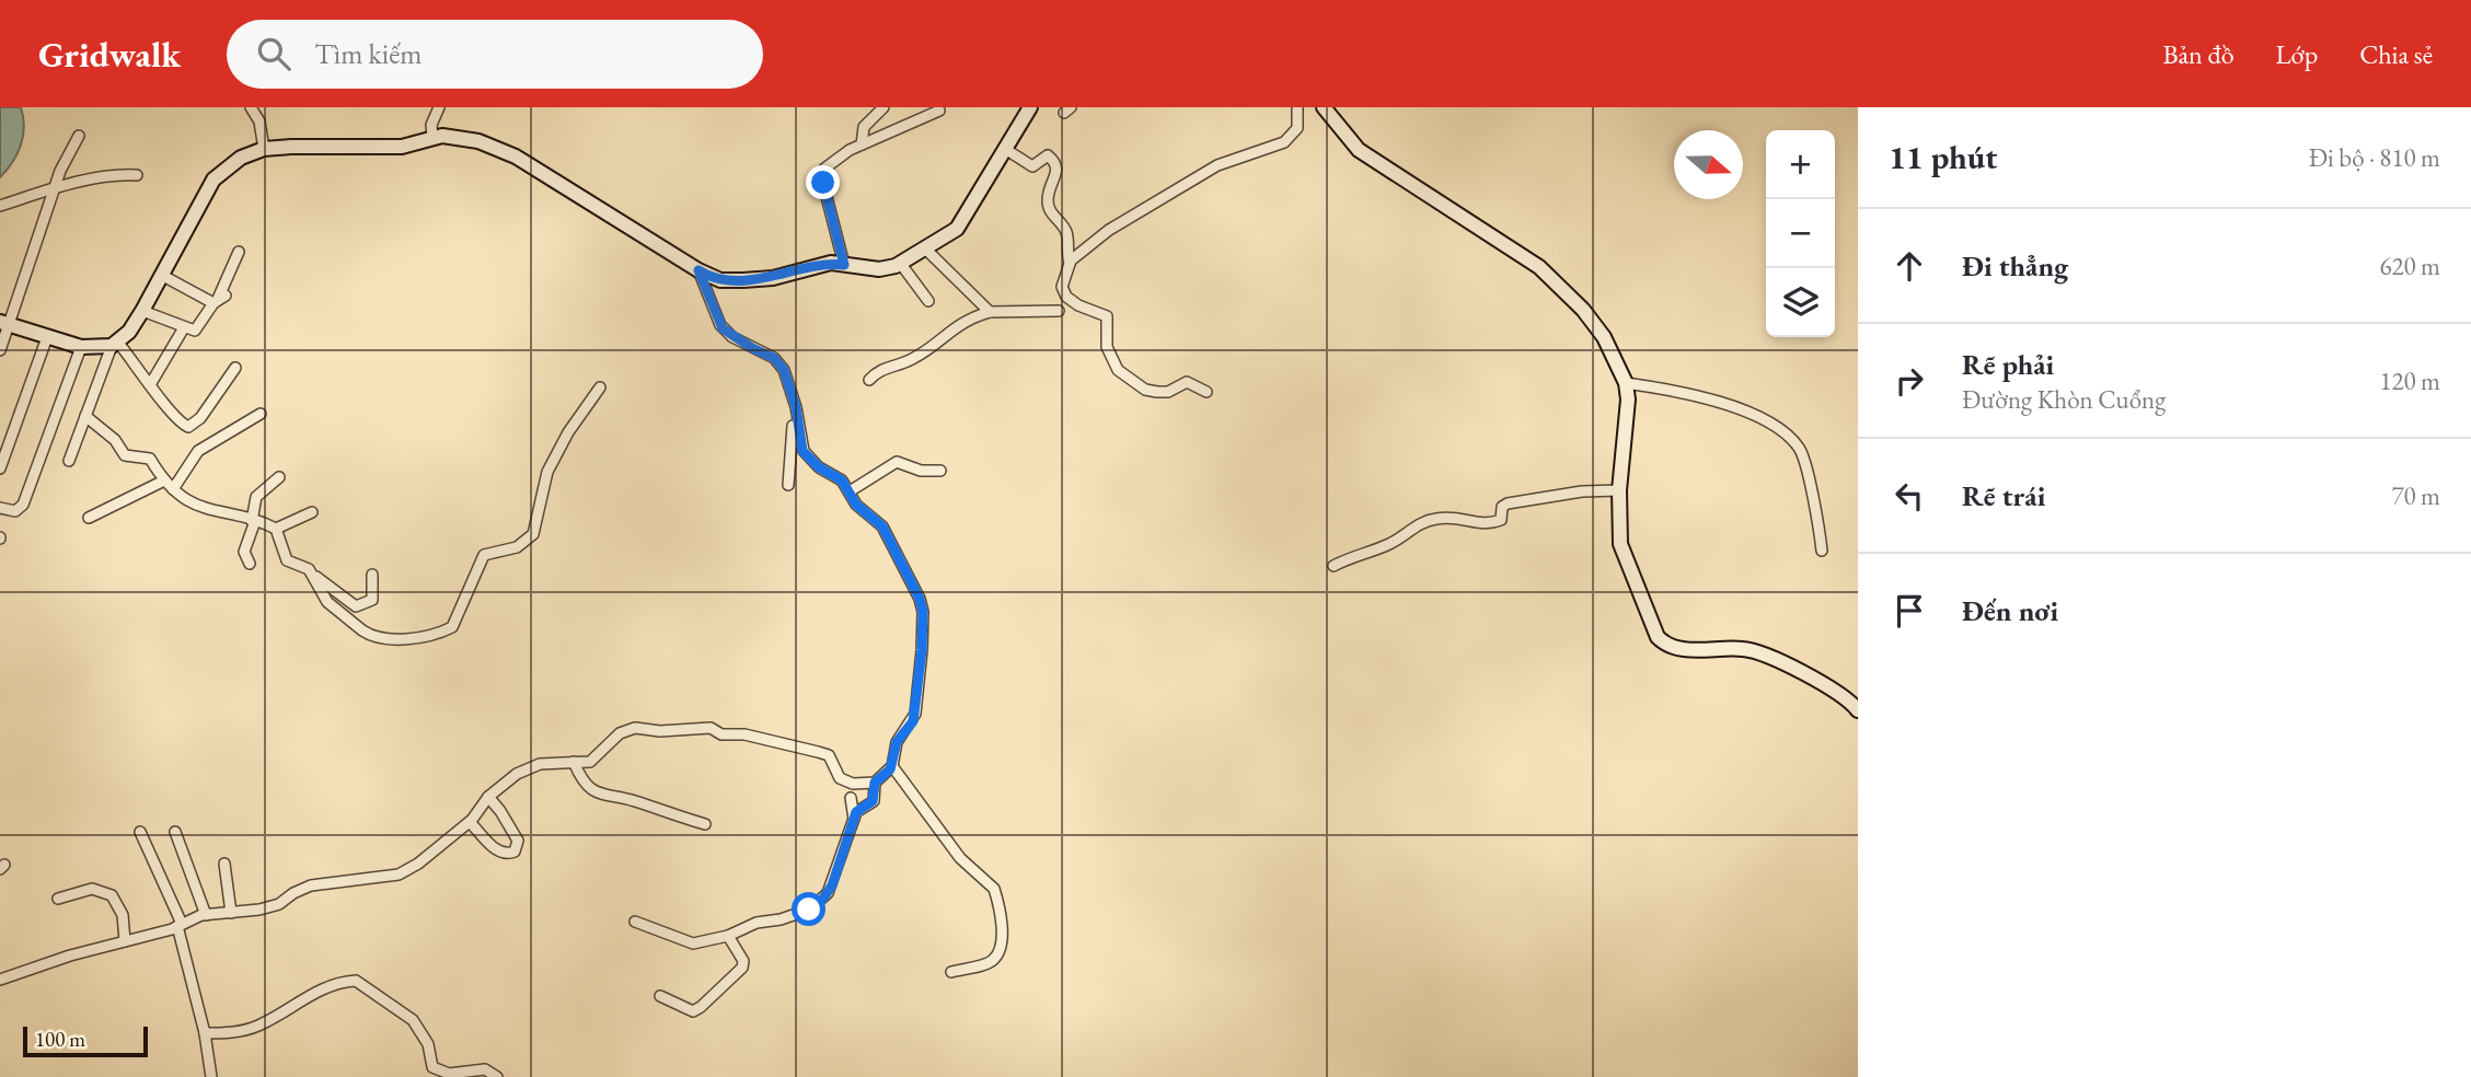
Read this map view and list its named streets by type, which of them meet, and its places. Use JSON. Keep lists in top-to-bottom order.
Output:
{
  "scale_bar": "100 m",
  "north": "right",
  "page": {
    "header": "Gridwalk",
    "search": "Tìm kiếm",
    "nav": ["Bản đồ", "Lớp", "Chia sẻ"],
    "heading": ["11 phút", "Đi bộ · 810 m"],
    "map_buttons": ["+", "−"],
    "list": [
      ["Đi thẳng", "620 m"],
      ["Rẽ phải", "Đường Khòn Cuổng", "120 m"],
      ["Rẽ trái", "70 m"],
      "Đến nơi"
    ],
    "scale": "100 m"
  }
}
